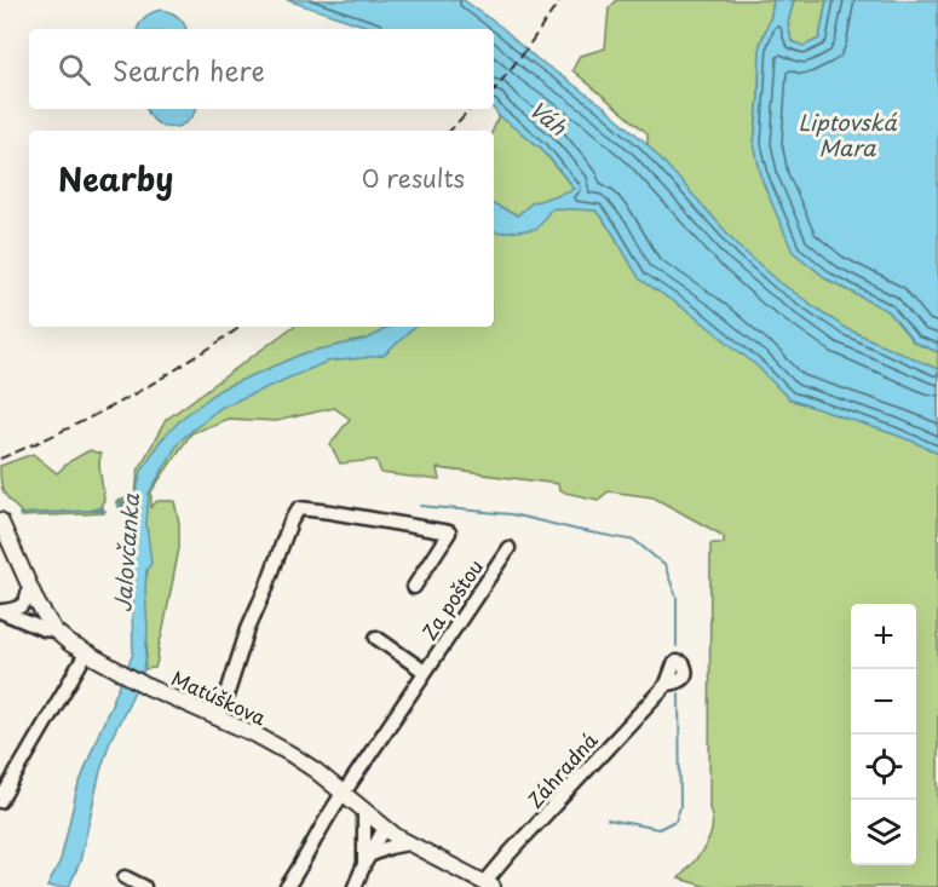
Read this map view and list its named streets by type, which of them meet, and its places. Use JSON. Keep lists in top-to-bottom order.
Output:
{
  "streets": {
    "main road": ["Matúškova"],
    "street": ["Za poštou", "Záhradná"]
  },
  "crossings": [
    ["Za poštou", "Matúškova"],
    ["Matúškova", "Záhradná"]
  ],
  "water": ["Váh", "Liptovská Mara", "Jalovčanka"],
  "page": {
    "search": "Search here",
    "heading": ["Nearby", "0 results"],
    "map_buttons": ["+", "−"]
  }
}
